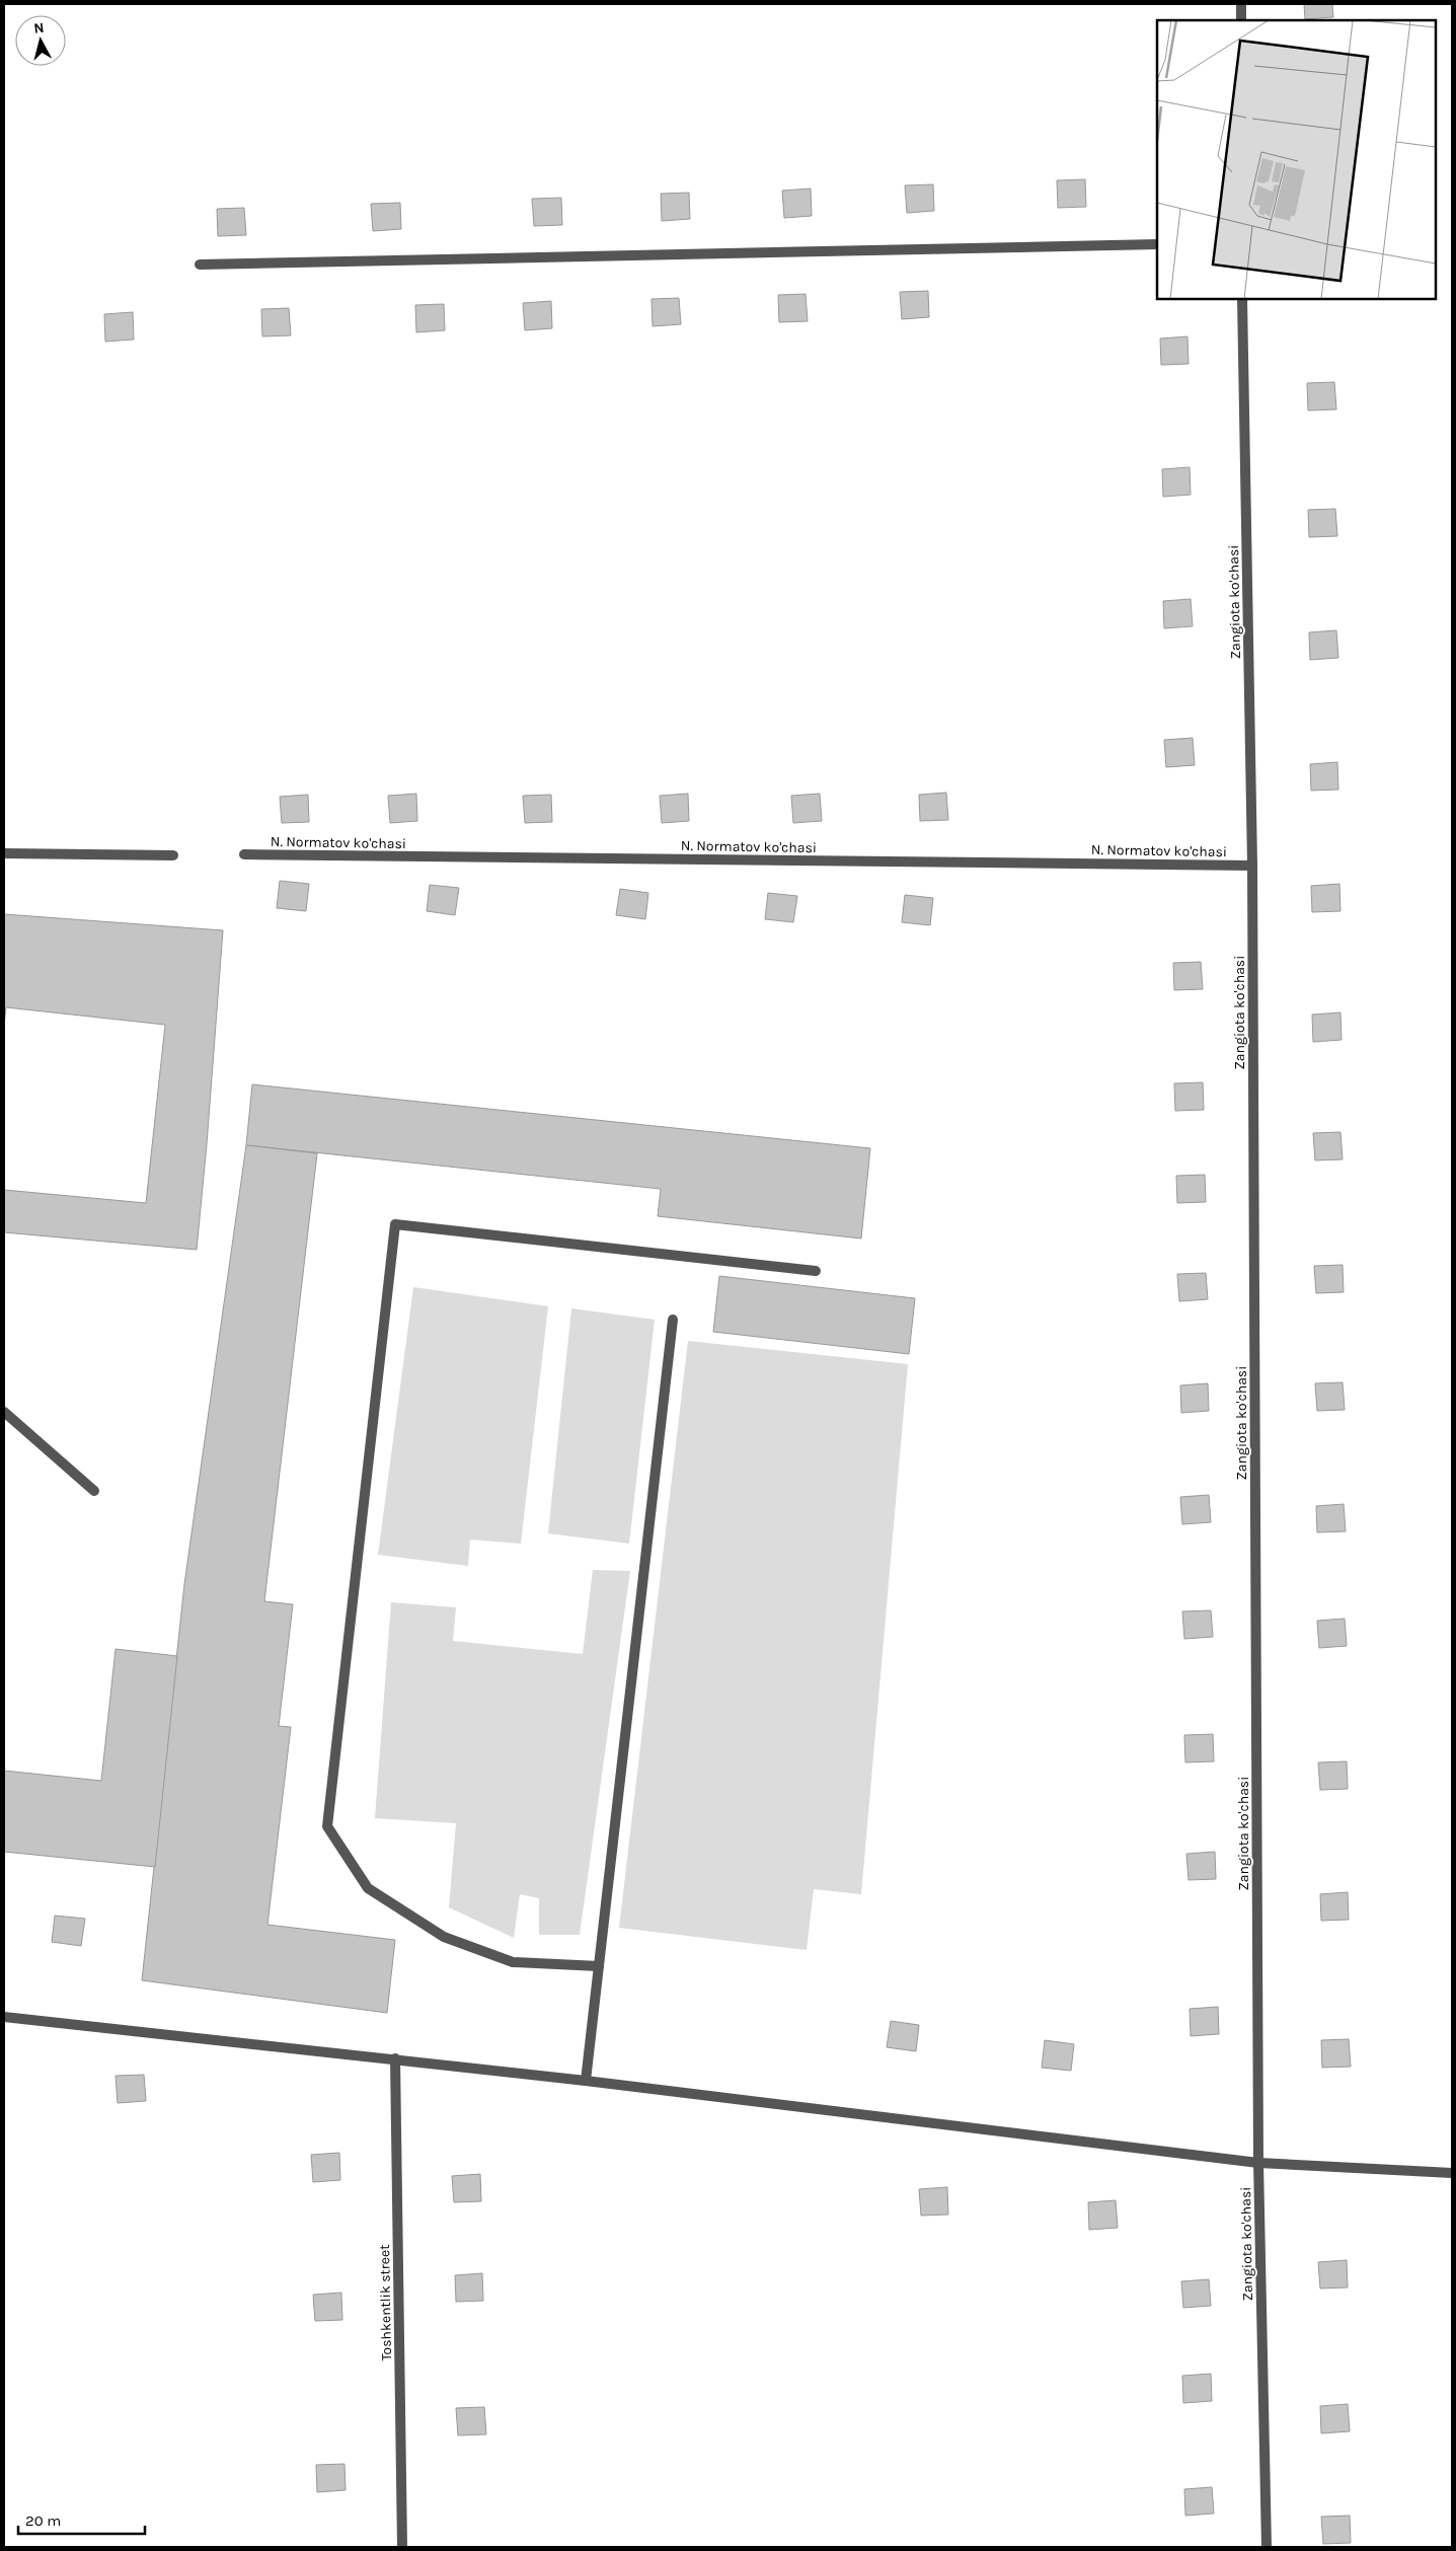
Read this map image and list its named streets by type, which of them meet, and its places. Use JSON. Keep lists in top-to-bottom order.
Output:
{
  "streets": {
    "street": ["Zangiota ko'chasi", "N. Normatov ko'chasi", "Toshkentlik street"]
  },
  "crossings": [
    ["Zangiota ko'chasi", "N. Normatov ko'chasi"]
  ],
  "scale_bar": "20 m",
  "north": "top"
}
